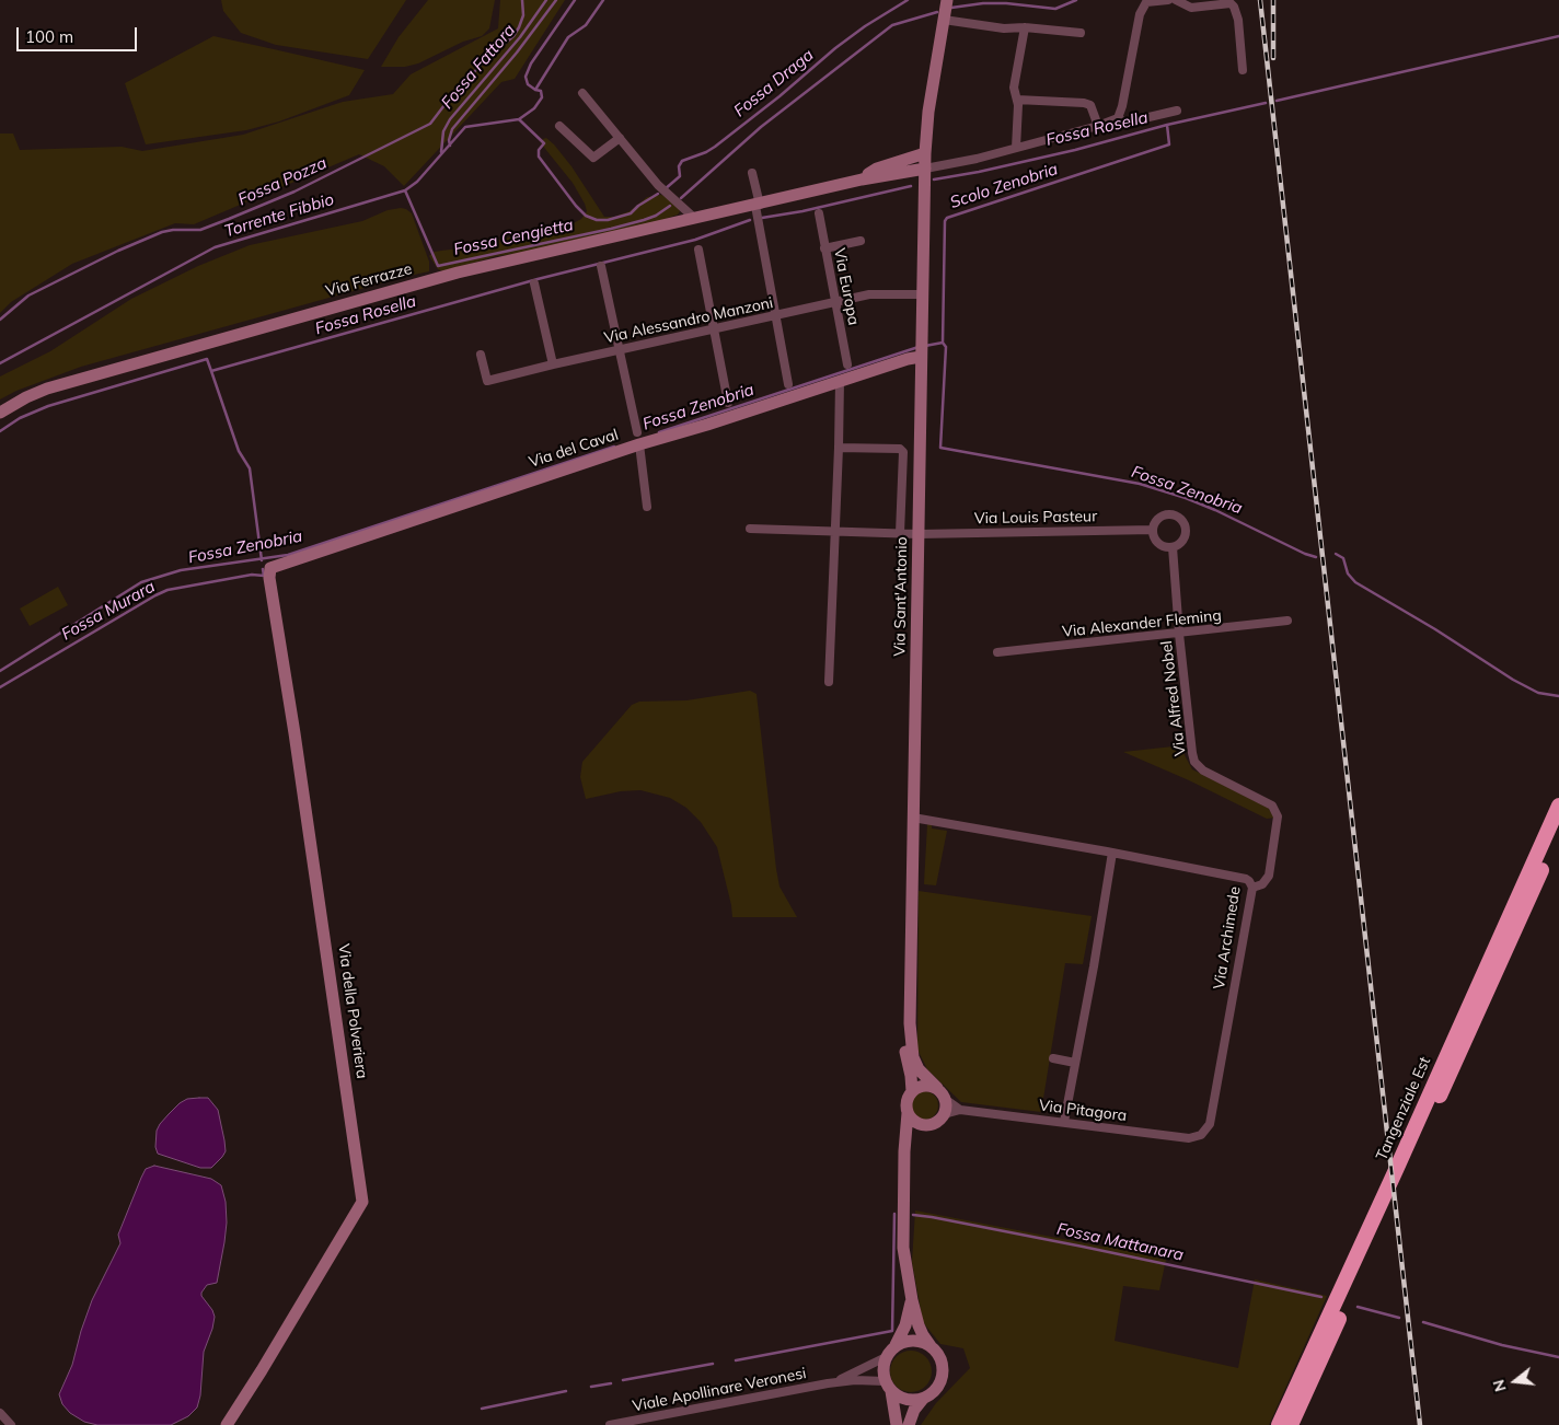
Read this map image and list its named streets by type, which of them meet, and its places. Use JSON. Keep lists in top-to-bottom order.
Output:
{
  "streets": {
    "highway": ["Tangenziale Est"],
    "street": [
      "Via Ferrazze",
      "Via Europa",
      "Via Alessandro Manzoni",
      "Via del Caval",
      "Via Louis Pasteur",
      "Via Sant'Antonio",
      "Via Alexander Fleming",
      "Via Alfred Nobel",
      "Via Archimede",
      "Via della Polveriera",
      "Via Pitagora",
      "Viale Apollinare Veronesi"
    ]
  },
  "crossings": [
    ["Via Europa", "Via Alessandro Manzoni"],
    ["Via Alessandro Manzoni", "Via Sant'Antonio"],
    ["Via del Caval", "Via Sant'Antonio"],
    ["Via del Caval", "Via della Polveriera"],
    ["Via Louis Pasteur", "Via Sant'Antonio"],
    ["Via Louis Pasteur", "Via Alfred Nobel"],
    ["Via Sant'Antonio", "Via Archimede"],
    ["Via Sant'Antonio", "Via Pitagora"],
    ["Via Sant'Antonio", "Viale Apollinare Veronesi"],
    ["Via Alexander Fleming", "Via Alfred Nobel"],
    ["Via Alfred Nobel", "Via Archimede"],
    ["Via Archimede", "Via Pitagora"]
  ],
  "water": [
    "Fossa Fattora",
    "Fossa Draga",
    "Fossa Rosella",
    "Fossa Pozza",
    "Scolo Zenobria",
    "Torrente Fibbio",
    "Fossa Cengietta",
    "Fossa Zenobria",
    "Fossa Murara",
    "Fossa Mattanara"
  ],
  "scale_bar": "100 m",
  "north": "left"
}
